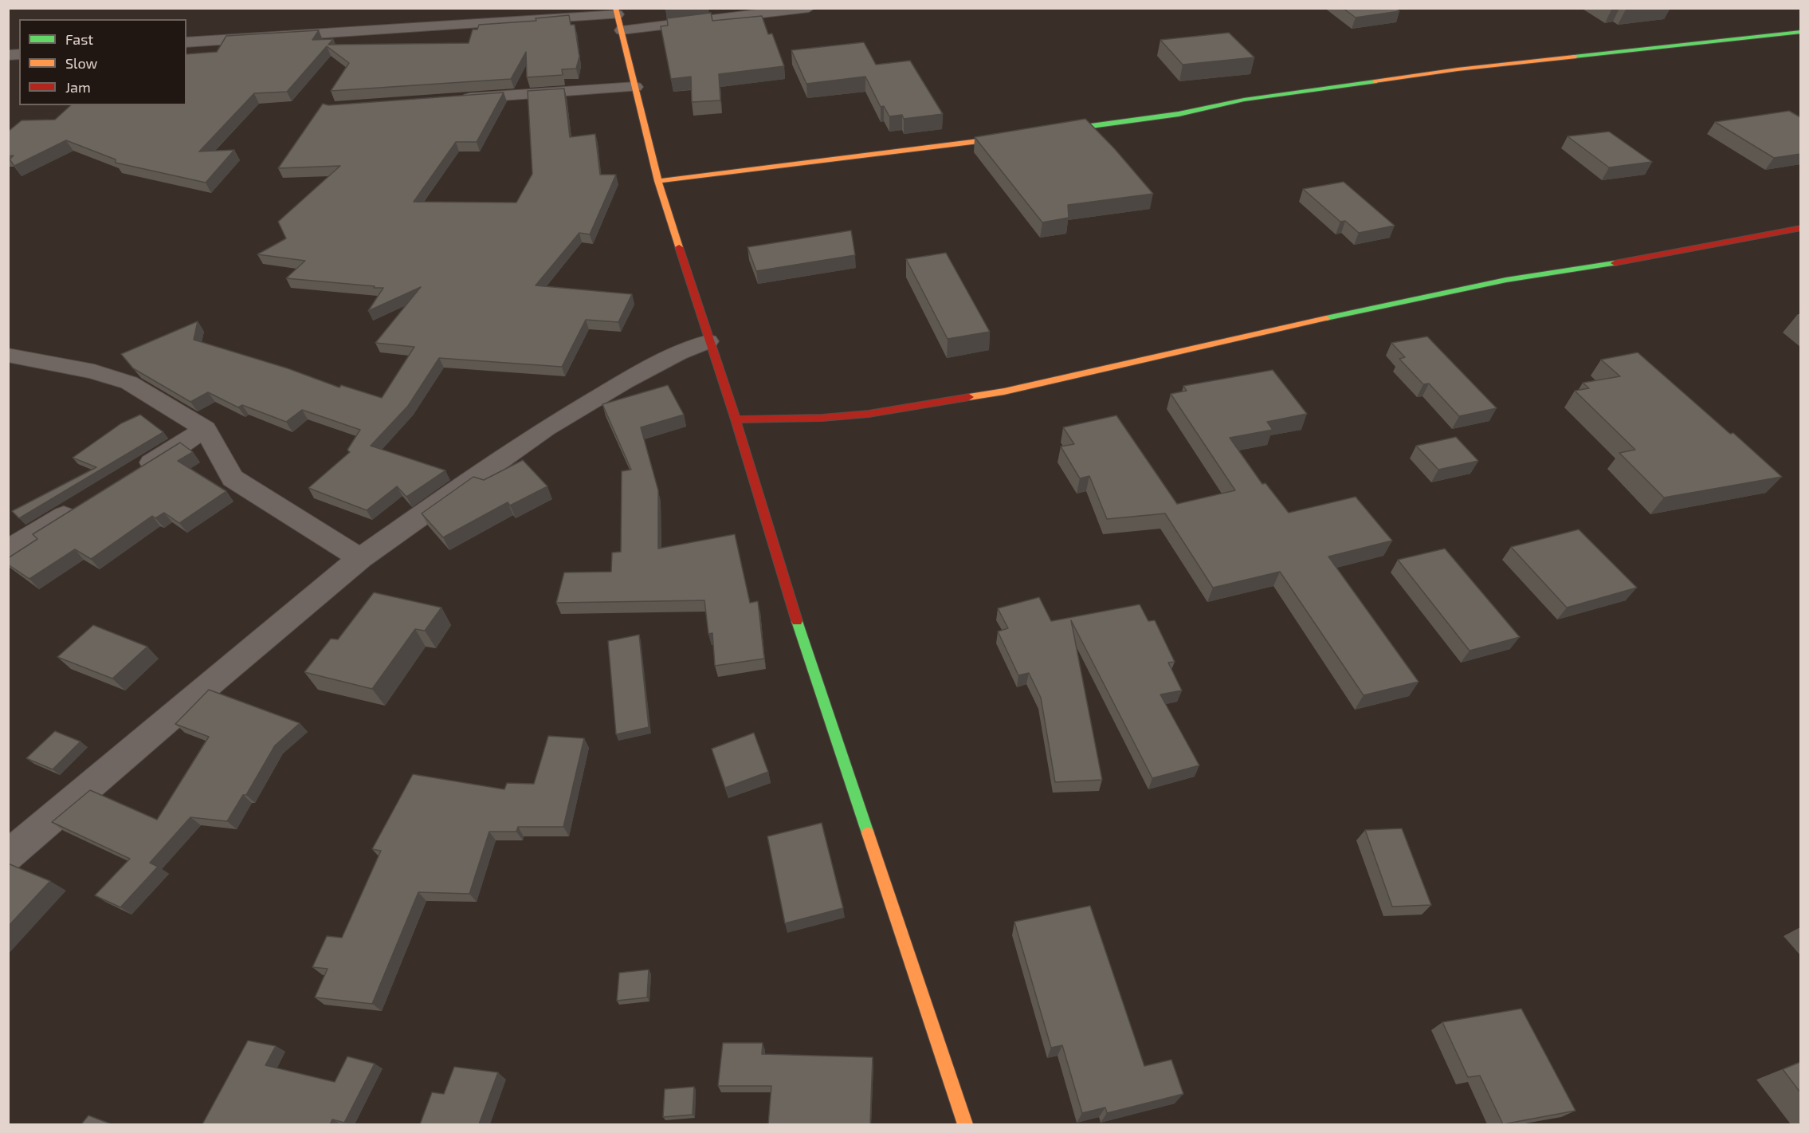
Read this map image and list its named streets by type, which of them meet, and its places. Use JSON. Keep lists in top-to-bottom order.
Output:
{
  "legend": ["Fast", "Slow", "Jam"]
}
